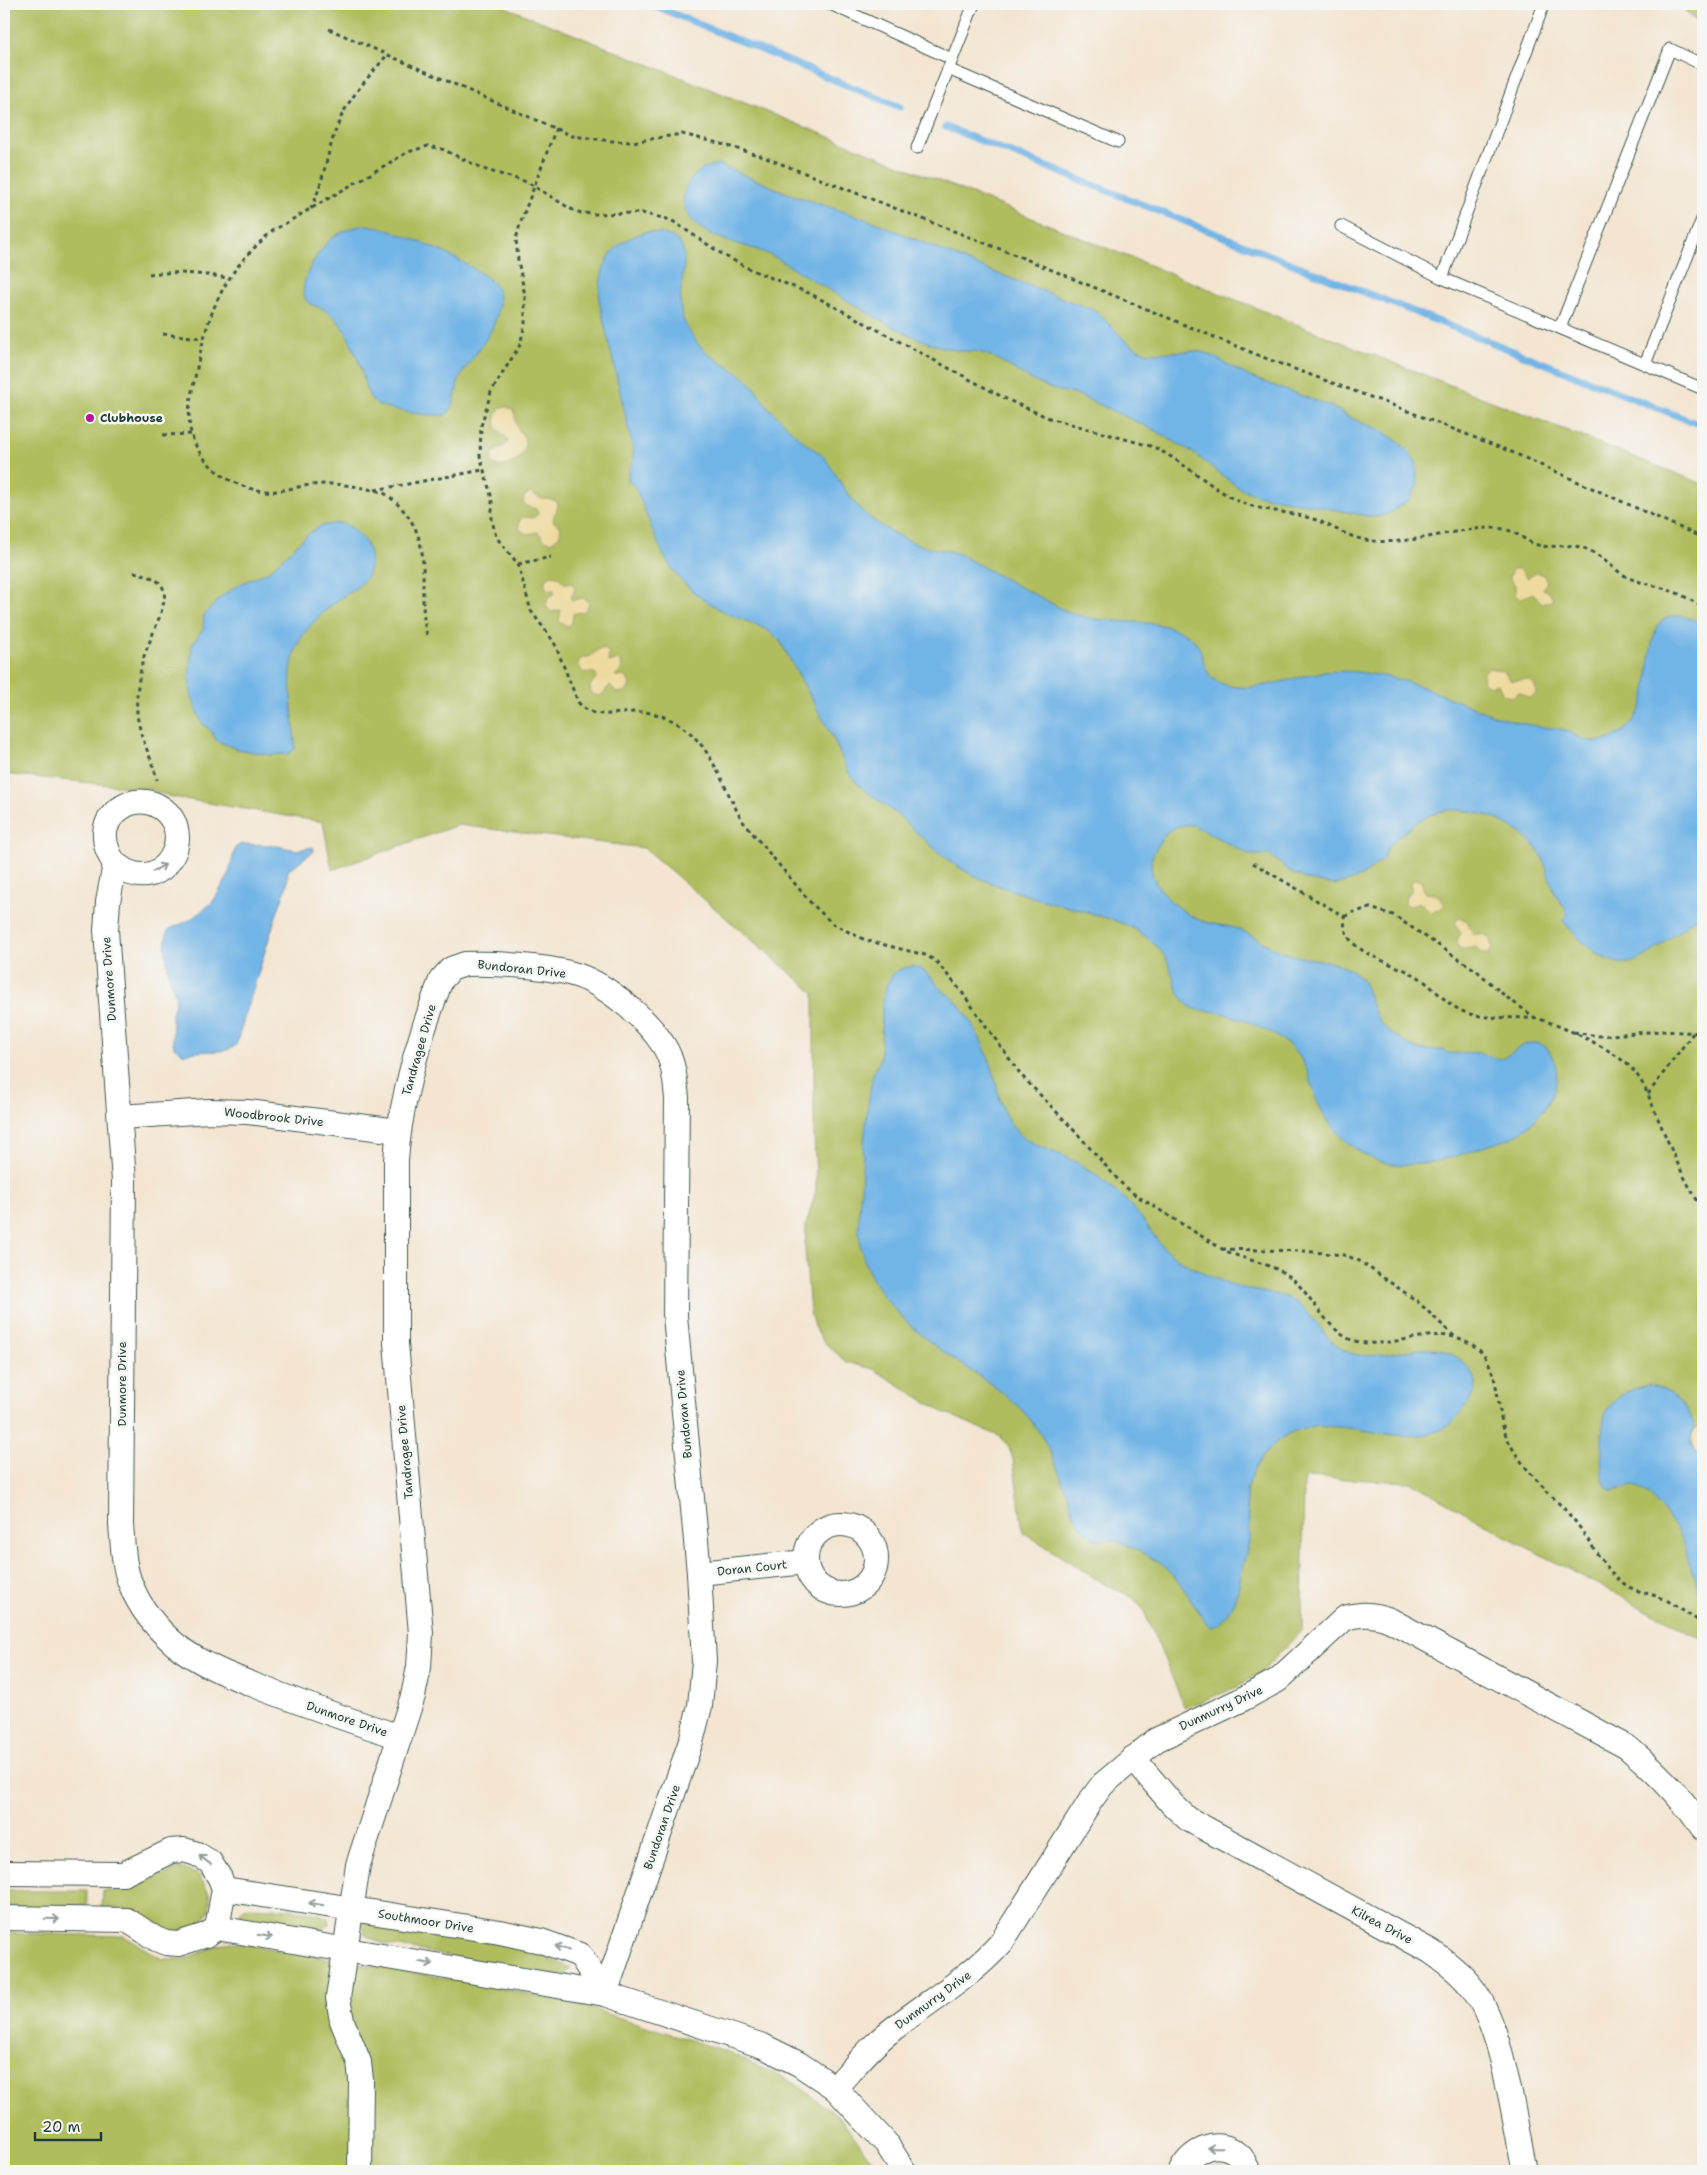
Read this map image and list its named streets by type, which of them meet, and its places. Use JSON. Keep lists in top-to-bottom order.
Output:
{
  "streets": {
    "street": [
      "Bundoran Drive",
      "Dunmore Drive",
      "Tandragee Drive",
      "Woodbrook Drive",
      "Doran Court",
      "Dunmurry Drive",
      "Southmoor Drive",
      "Kilrea Drive"
    ]
  },
  "crossings": [
    ["Bundoran Drive", "Tandragee Drive"],
    ["Bundoran Drive", "Doran Court"],
    ["Bundoran Drive", "Southmoor Drive"],
    ["Dunmore Drive", "Tandragee Drive"],
    ["Dunmore Drive", "Woodbrook Drive"],
    ["Tandragee Drive", "Woodbrook Drive"],
    ["Tandragee Drive", "Southmoor Drive"],
    ["Dunmurry Drive", "Kilrea Drive"]
  ],
  "places": ["Clubhouse"],
  "scale_bar": "20 m"
}
